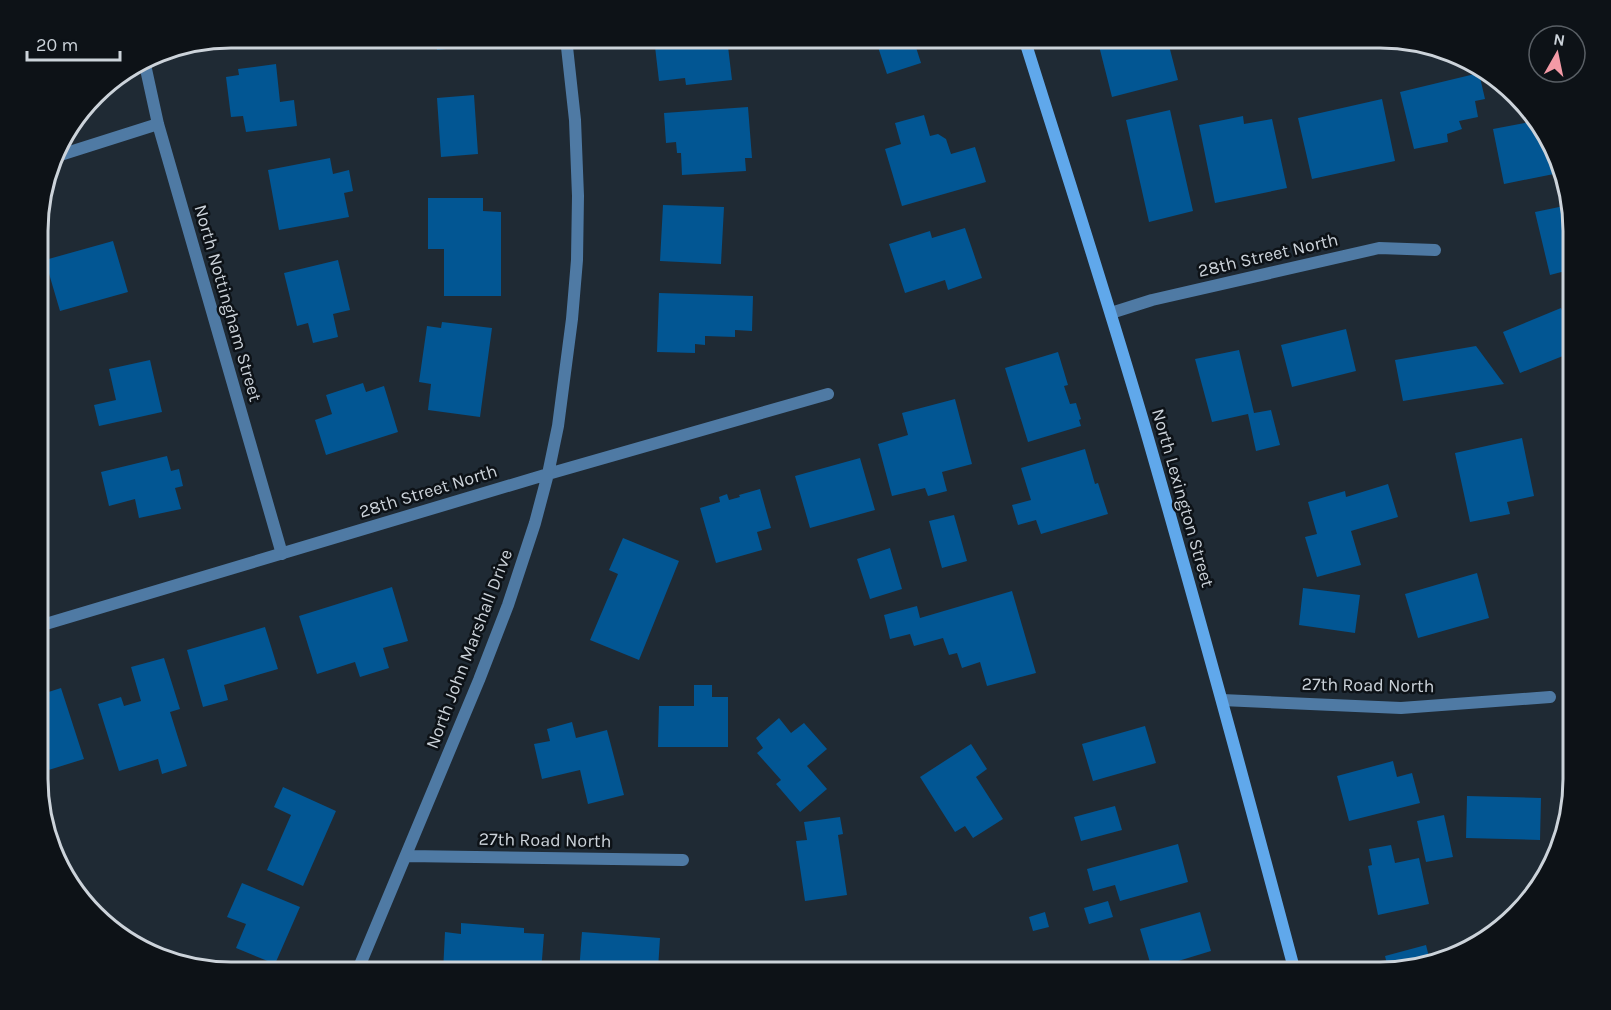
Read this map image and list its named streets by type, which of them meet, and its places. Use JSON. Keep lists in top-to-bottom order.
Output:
{
  "streets": {
    "street": [
      "28th Street North",
      "North Nottingham Street",
      "North Lexington Street",
      "North John Marshall Drive",
      "27th Road North"
    ]
  },
  "crossings": [
    ["28th Street North", "North Nottingham Street"],
    ["28th Street North", "North Lexington Street"],
    ["28th Street North", "North John Marshall Drive"],
    ["North Lexington Street", "27th Road North"],
    ["North John Marshall Drive", "27th Road North"]
  ],
  "scale_bar": "20 m",
  "north": "top"
}
